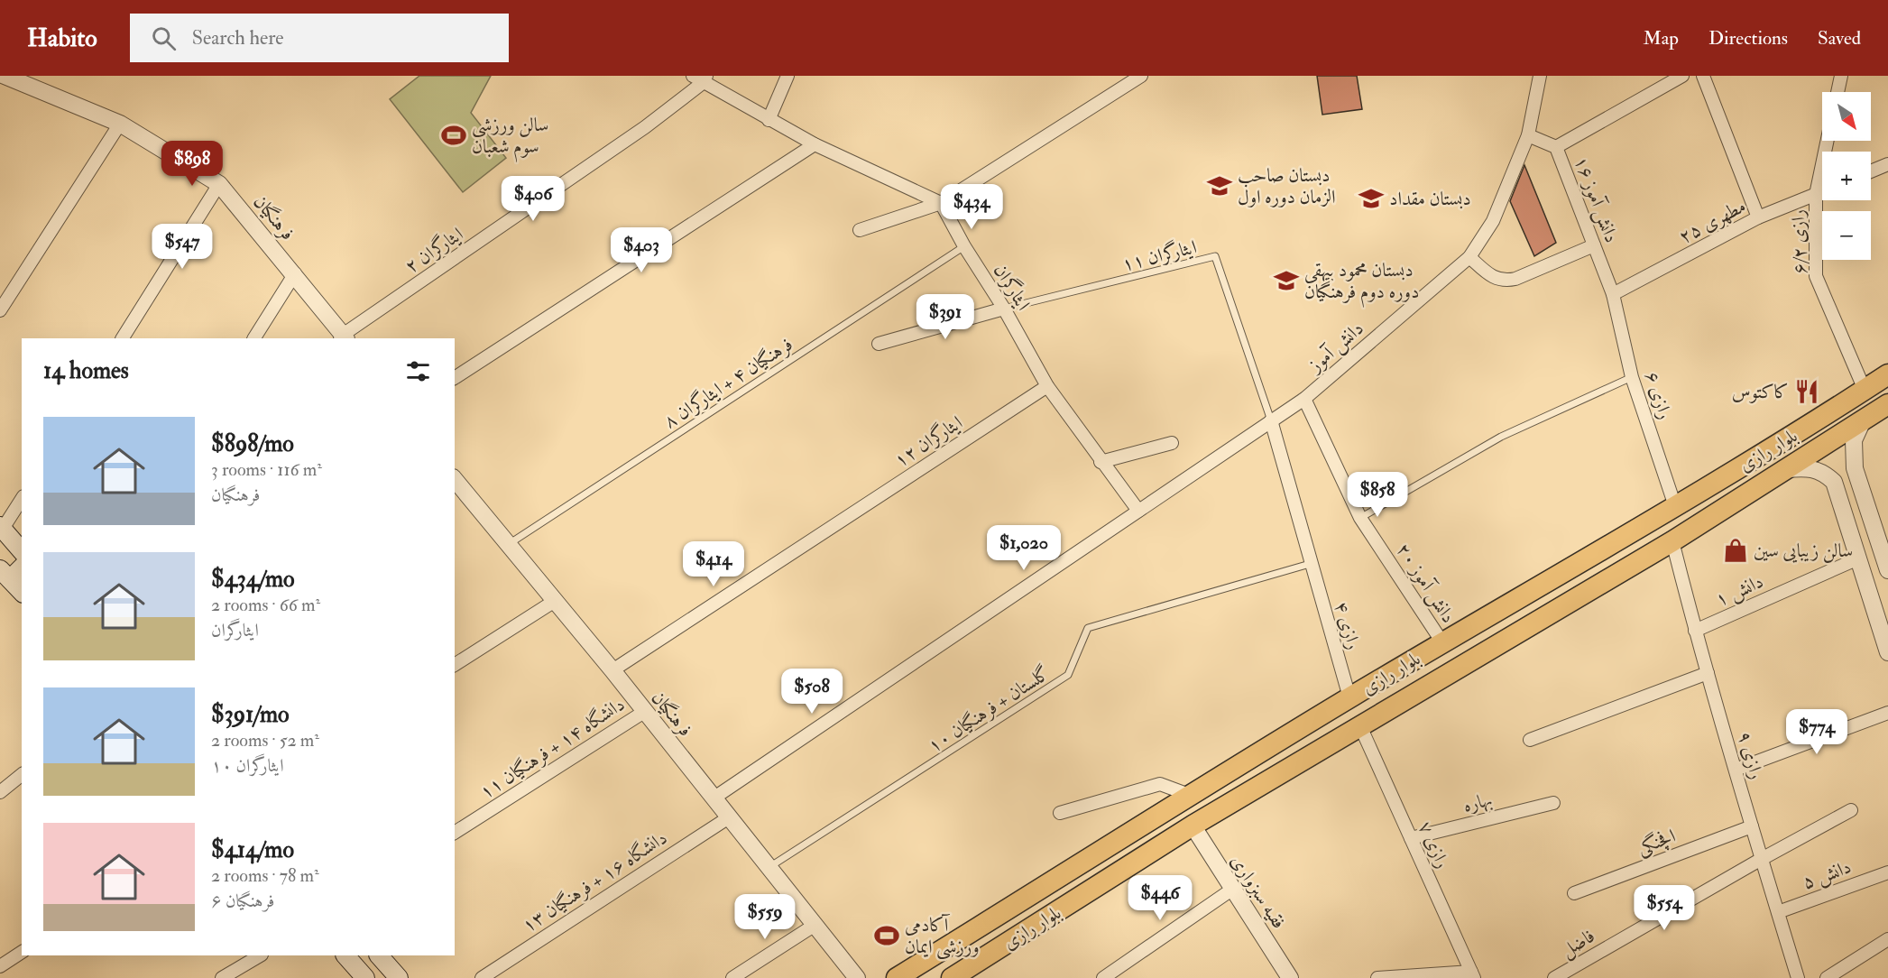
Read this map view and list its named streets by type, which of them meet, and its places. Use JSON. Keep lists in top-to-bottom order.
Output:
{
  "streets": {
    "main road": ["بلوار رازی"],
    "street": [
      "دانش آموز ۱۶",
      "فرهنگیان",
      "مطهری ۲۵",
      "رازی ۶/۲",
      "ایثارگران ۲",
      "ایثارگران",
      "دانش آموز",
      "رازی ۶",
      "ایثارگران ۱۲",
      "دانش آموز ۲۰",
      "دانش ۱",
      "رازی ۴",
      "دانشگاه ۱۴ + فرهنگیان ۱۱",
      "رازی ۹",
      "بهاره",
      "افچنگی",
      "رازی ۷",
      "دانش ۵",
      "دانشگاه ۱۶ + فرهنگیان ۱۳",
      "فقیه سبزواری",
      "فاضل"
    ],
    "lane": ["ایثارگران ۱۱", "فرهنگیان ۴ + ایثارگران ۸", "گلستان + فرهنگیان ۱۰"]
  },
  "crossings": [
    ["دانش آموز ۱۶", "مطهری ۲۵"],
    ["دانش آموز ۱۶", "دانش آموز"],
    ["دانش آموز ۱۶", "رازی ۶"],
    ["فرهنگیان", "ایثارگران ۲"],
    ["فرهنگیان", "دانش آموز"],
    ["فرهنگیان", "فرهنگیان ۴ + ایثارگران ۸"],
    ["فرهنگیان", "ایثارگران ۱۲"],
    ["فرهنگیان", "گلستان + فرهنگیان ۱۰"],
    ["فرهنگیان", "دانشگاه ۱۴ + فرهنگیان ۱۱"],
    ["فرهنگیان", "دانشگاه ۱۶ + فرهنگیان ۱۳"],
    ["مطهری ۲۵", "رازی ۶/۲"],
    ["مطهری ۲۵", "رازی ۶"],
    ["رازی ۶/۲", "بلوار رازی"],
    ["ایثارگران ۱۱", "ایثارگران"],
    ["ایثارگران ۱۱", "دانش آموز"],
    ["ایثارگران ۱۱", "رازی ۴"],
    ["ایثارگران", "دانش آموز"],
    ["ایثارگران", "فرهنگیان ۴ + ایثارگران ۸"],
    ["ایثارگران", "ایثارگران ۱۲"],
    ["دانش آموز", "دانش آموز ۲۰"],
    ["دانش آموز", "رازی ۴"],
    ["رازی ۶", "بلوار رازی"],
    ["بلوار رازی", "دانش آموز ۲۰"],
    ["بلوار رازی", "رازی ۴"],
    ["بلوار رازی", "رازی ۹"],
    ["بلوار رازی", "رازی ۷"],
    ["بلوار رازی", "فقیه سبزواری"],
    ["دانش ۱", "رازی ۹"],
    ["رازی ۴", "گلستان + فرهنگیان ۱۰"],
    ["رازی ۹", "افچنگی"],
    ["رازی ۹", "دانش ۵"],
    ["رازی ۹", "فاضل"],
    ["بهاره", "رازی ۷"]
  ],
  "places": {
    "sports": ["سالن ورزشی سوم شعبان", "آکادمی ورزشی ایمان"],
    "school or university": ["دبستان صاحب الزمان دوره اول", "دبستان مقداد", "دبستان محمود بیهقی دوره دوم فرهنگیان"],
    "restaurant": ["کاکتوس"],
    "shop": ["سالن زیبایی سین"]
  },
  "north": "bottom right",
  "page": {
    "header": "Habito",
    "search": "Search here",
    "nav": ["Map", "Directions", "Saved"],
    "map_buttons": ["+", "−"],
    "price": [
      "$898",
      "$406",
      "$434",
      "$547",
      "$403",
      "$391",
      "$858",
      "$1,020",
      "$414",
      "$508",
      "$774",
      "$446",
      "$554",
      "$559"
    ],
    "heading": "14 homes",
    "list": [
      {
        "name": "$898/mo",
        "note": "3 rooms · 116 m² · فرهنگیان"
      },
      {
        "name": "$434/mo",
        "note": "2 rooms · 66 m² · ایثارگران"
      },
      {
        "name": "$391/mo",
        "note": "2 rooms · 52 m² · ایثارگران ۱۰"
      },
      {
        "name": "$414/mo",
        "note": "2 rooms · 78 m² · فرهنگیان ۶"
      }
    ]
  }
}
